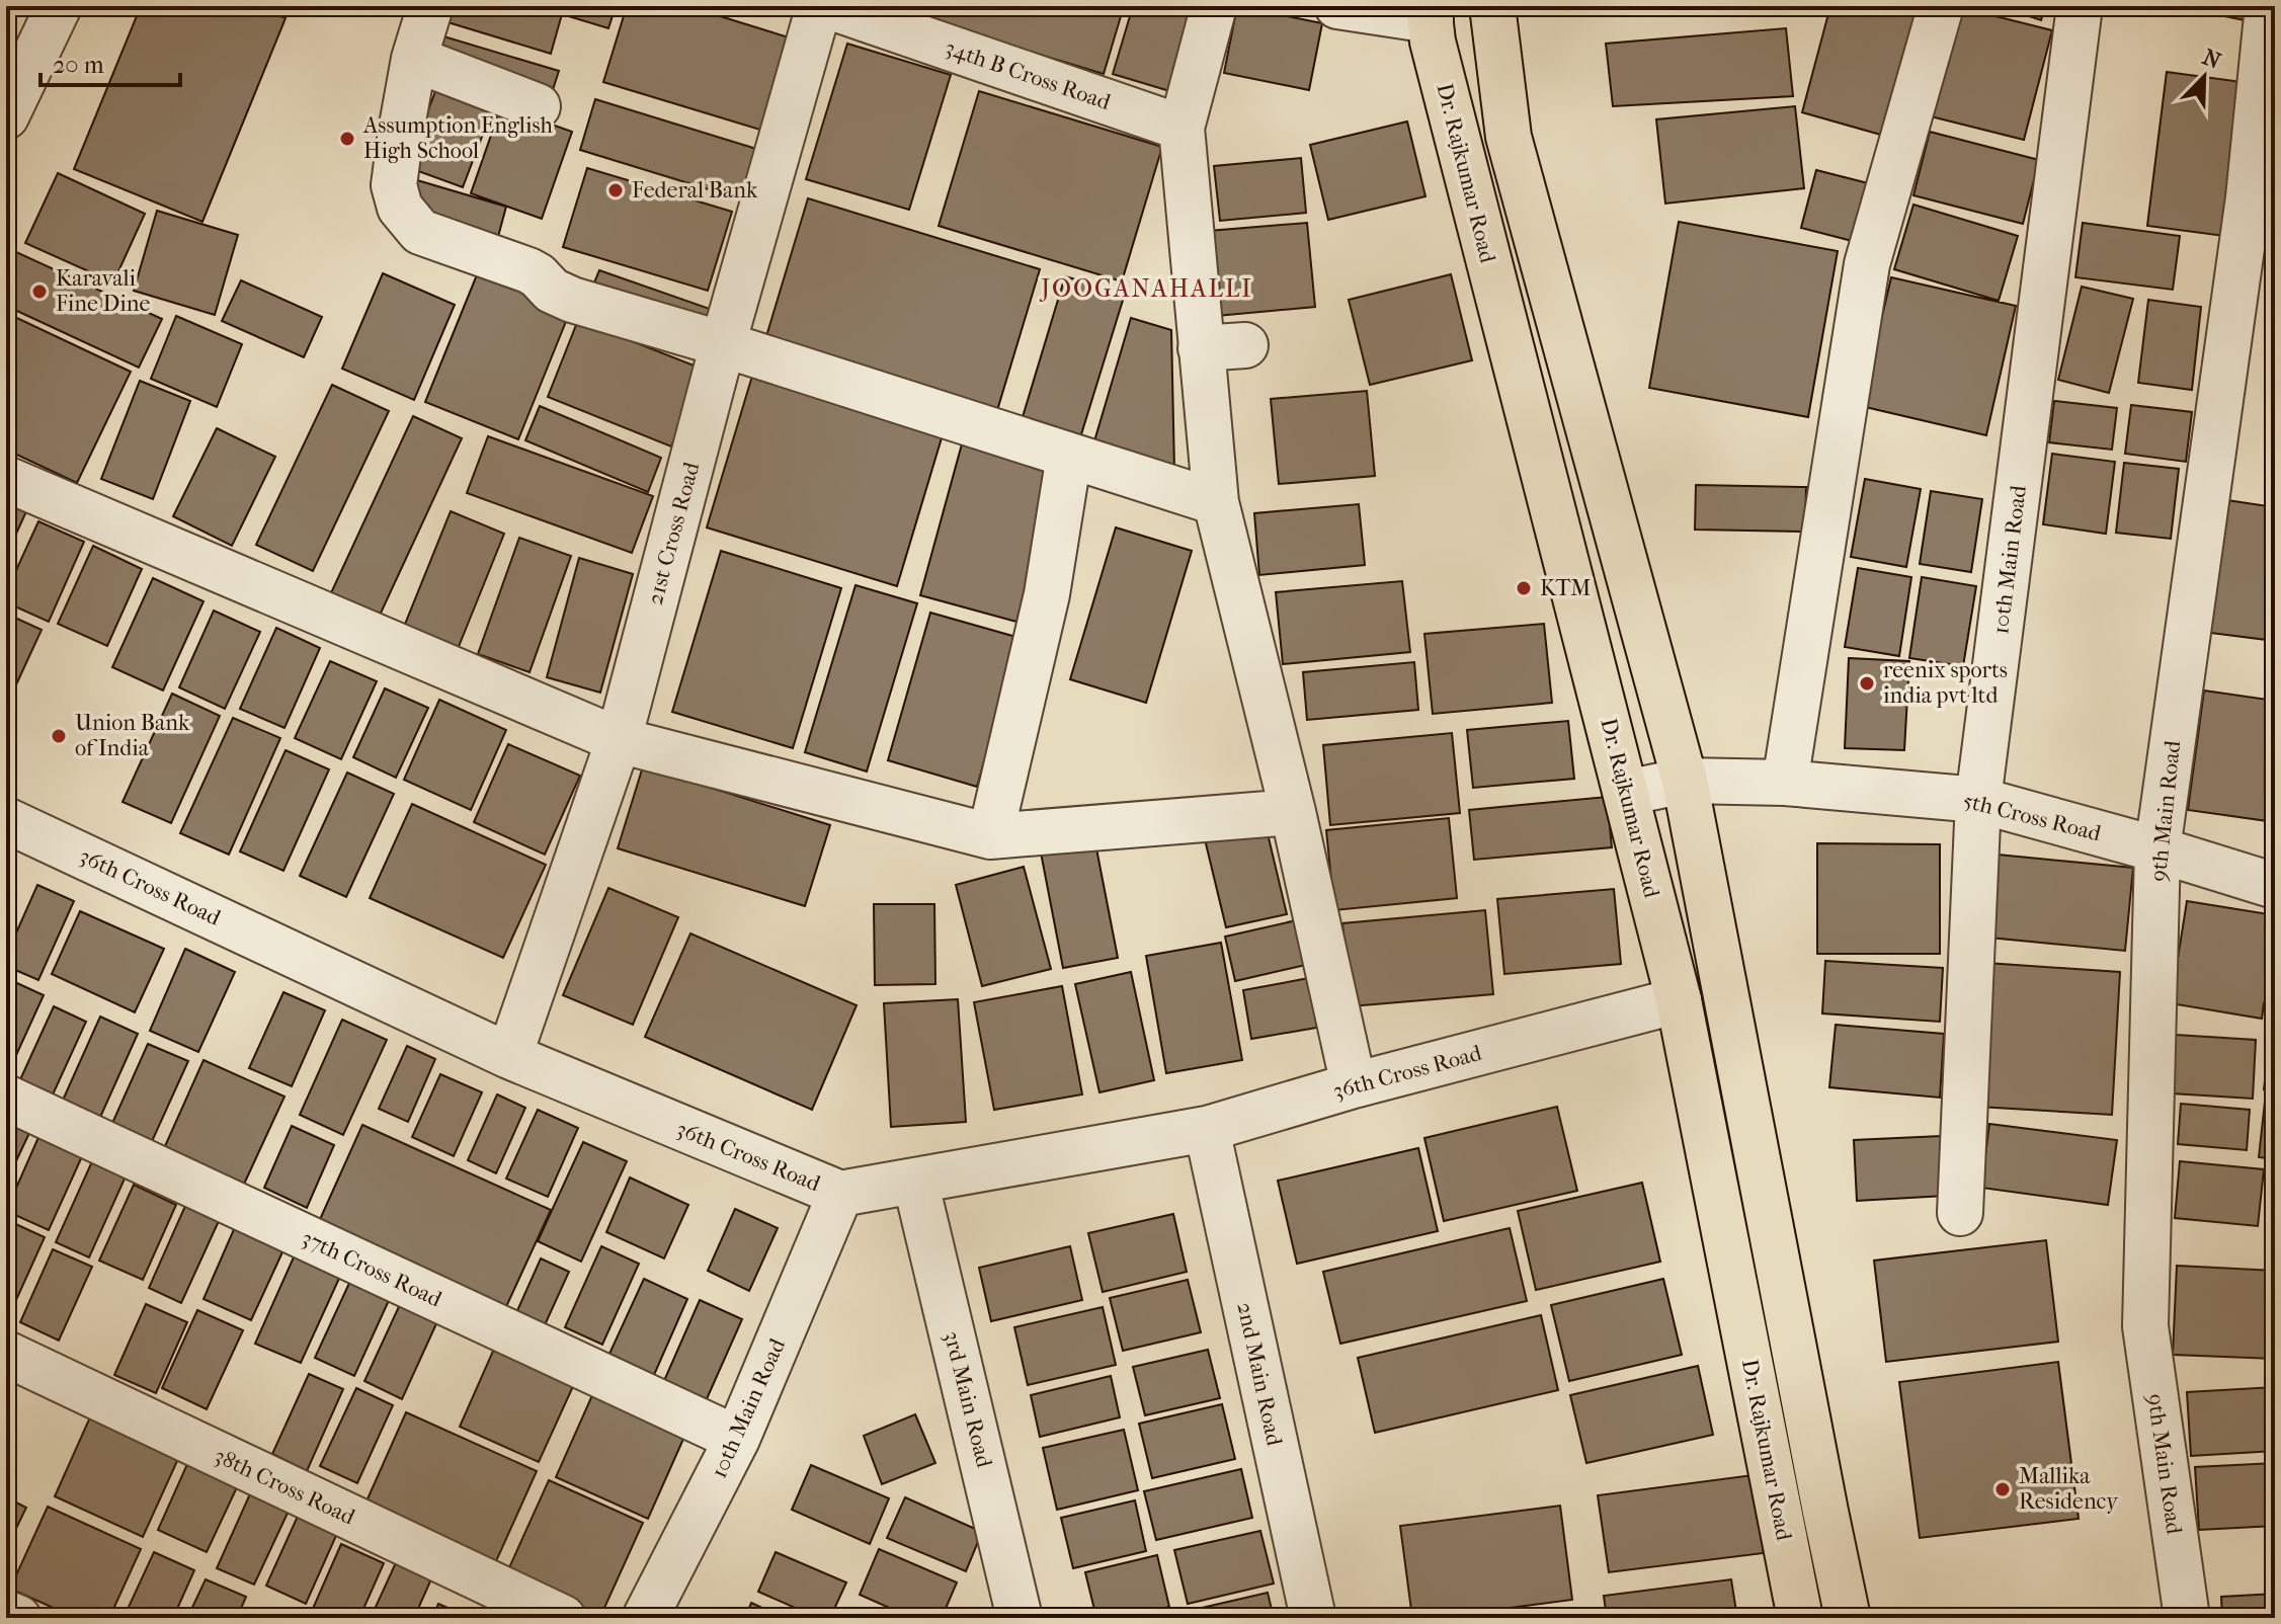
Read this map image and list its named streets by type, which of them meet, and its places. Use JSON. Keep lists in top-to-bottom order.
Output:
{
  "streets": {
    "main road": ["Dr. Rajkumar Road"],
    "street": [
      "34th B Cross Road",
      "21st Cross Road",
      "10th Main Road",
      "9th Main Road",
      "5th Cross Road",
      "36th Cross Road",
      "37th Cross Road",
      "2nd Main Road",
      "3rd Main Road",
      "38th Cross Road"
    ]
  },
  "crossings": [
    ["Dr. Rajkumar Road", "5th Cross Road"],
    ["Dr. Rajkumar Road", "36th Cross Road"],
    ["21st Cross Road", "36th Cross Road"],
    ["10th Main Road", "5th Cross Road"],
    ["10th Main Road", "36th Cross Road"],
    ["10th Main Road", "37th Cross Road"],
    ["9th Main Road", "5th Cross Road"],
    ["36th Cross Road", "2nd Main Road"],
    ["36th Cross Road", "3rd Main Road"]
  ],
  "districts": ["JOOGANAHALLI"],
  "places": [
    "Assumption English High School",
    "Federal Bank",
    "Karavali Fine Dine",
    "KTM",
    "reenix sports india pvt ltd",
    "Union Bank of India",
    "Mallika Residency"
  ],
  "scale_bar": "20 m",
  "north": "top right"
}
